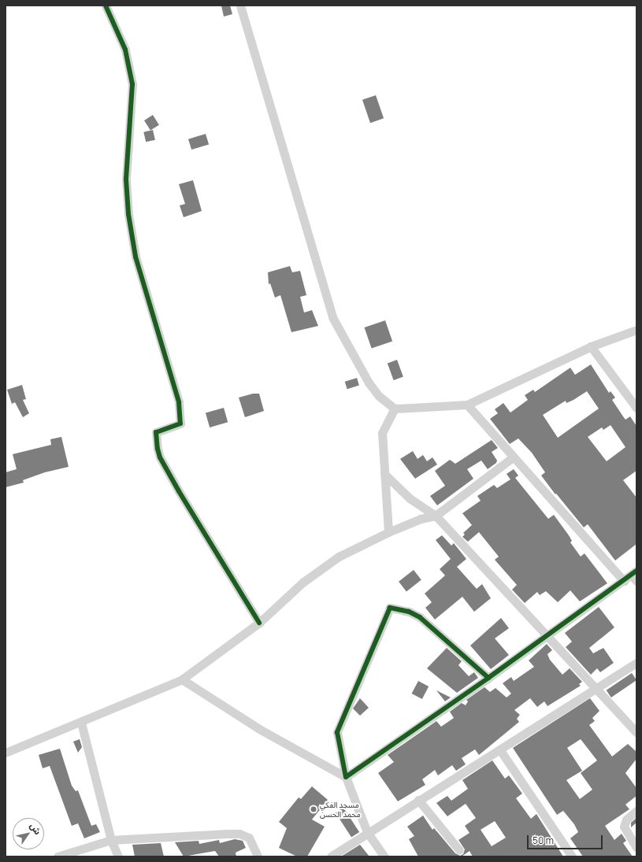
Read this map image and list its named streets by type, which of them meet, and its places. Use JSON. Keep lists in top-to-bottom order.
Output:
{
  "places": ["مسجد الفكي محمد الحسن"],
  "scale_bar": "50 m",
  "north": "top right"
}
